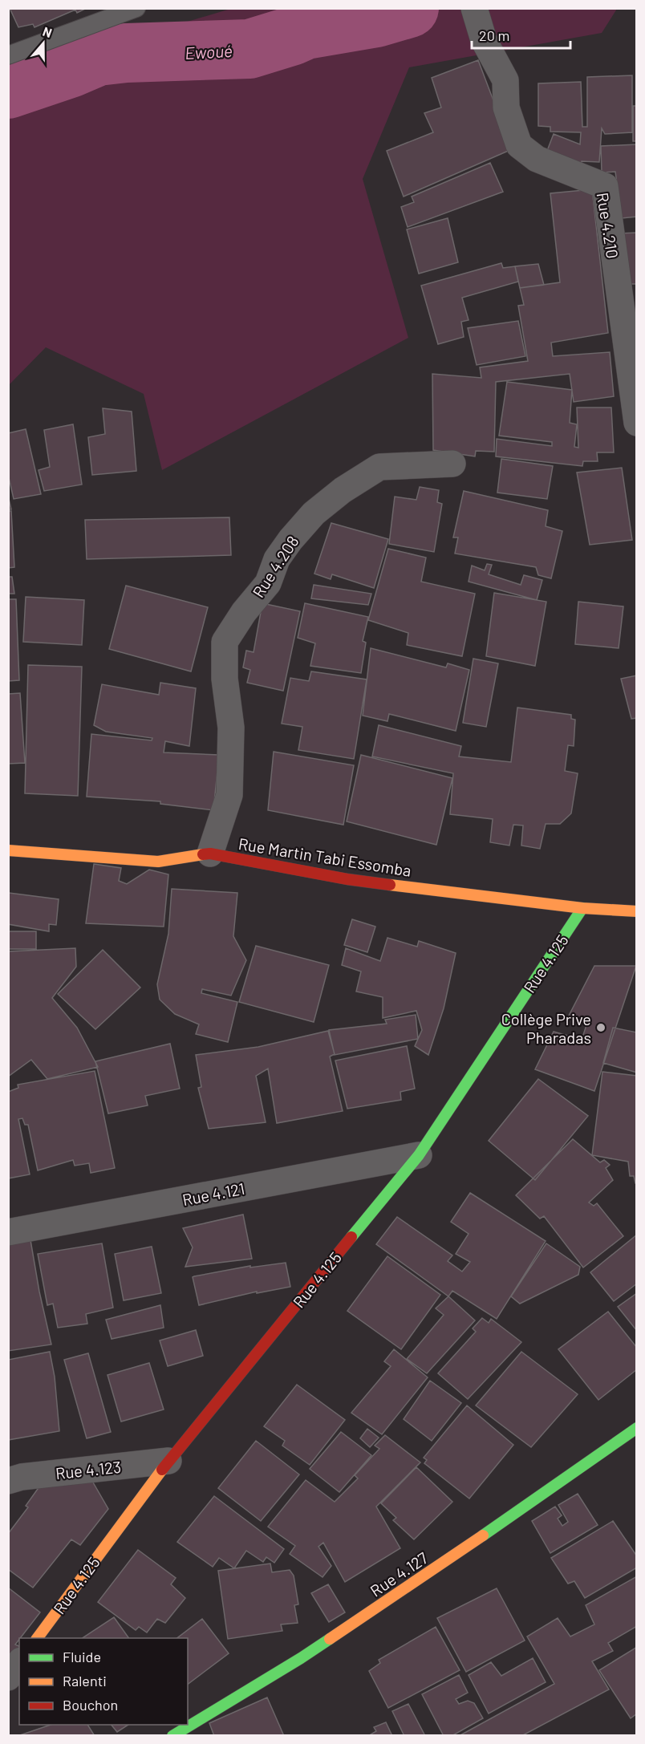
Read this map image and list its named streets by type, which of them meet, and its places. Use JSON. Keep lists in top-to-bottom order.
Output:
{
  "streets": {
    "street": [
      "Rue 4.210",
      "Rue 4.208",
      "Rue Martin Tabi Essomba",
      "Rue 4.125",
      "Rue 4.121",
      "Rue 4.123",
      "Rue 4.127"
    ]
  },
  "crossings": [
    ["Rue 4.208", "Rue Martin Tabi Essomba"],
    ["Rue Martin Tabi Essomba", "Rue 4.125"],
    ["Rue 4.125", "Rue 4.121"],
    ["Rue 4.125", "Rue 4.123"]
  ],
  "water": ["Ewoué"],
  "places": ["Collège Prive Pharadas"],
  "legend": ["Fluide", "Ralenti", "Bouchon"],
  "scale_bar": "20 m",
  "north": "top"
}
